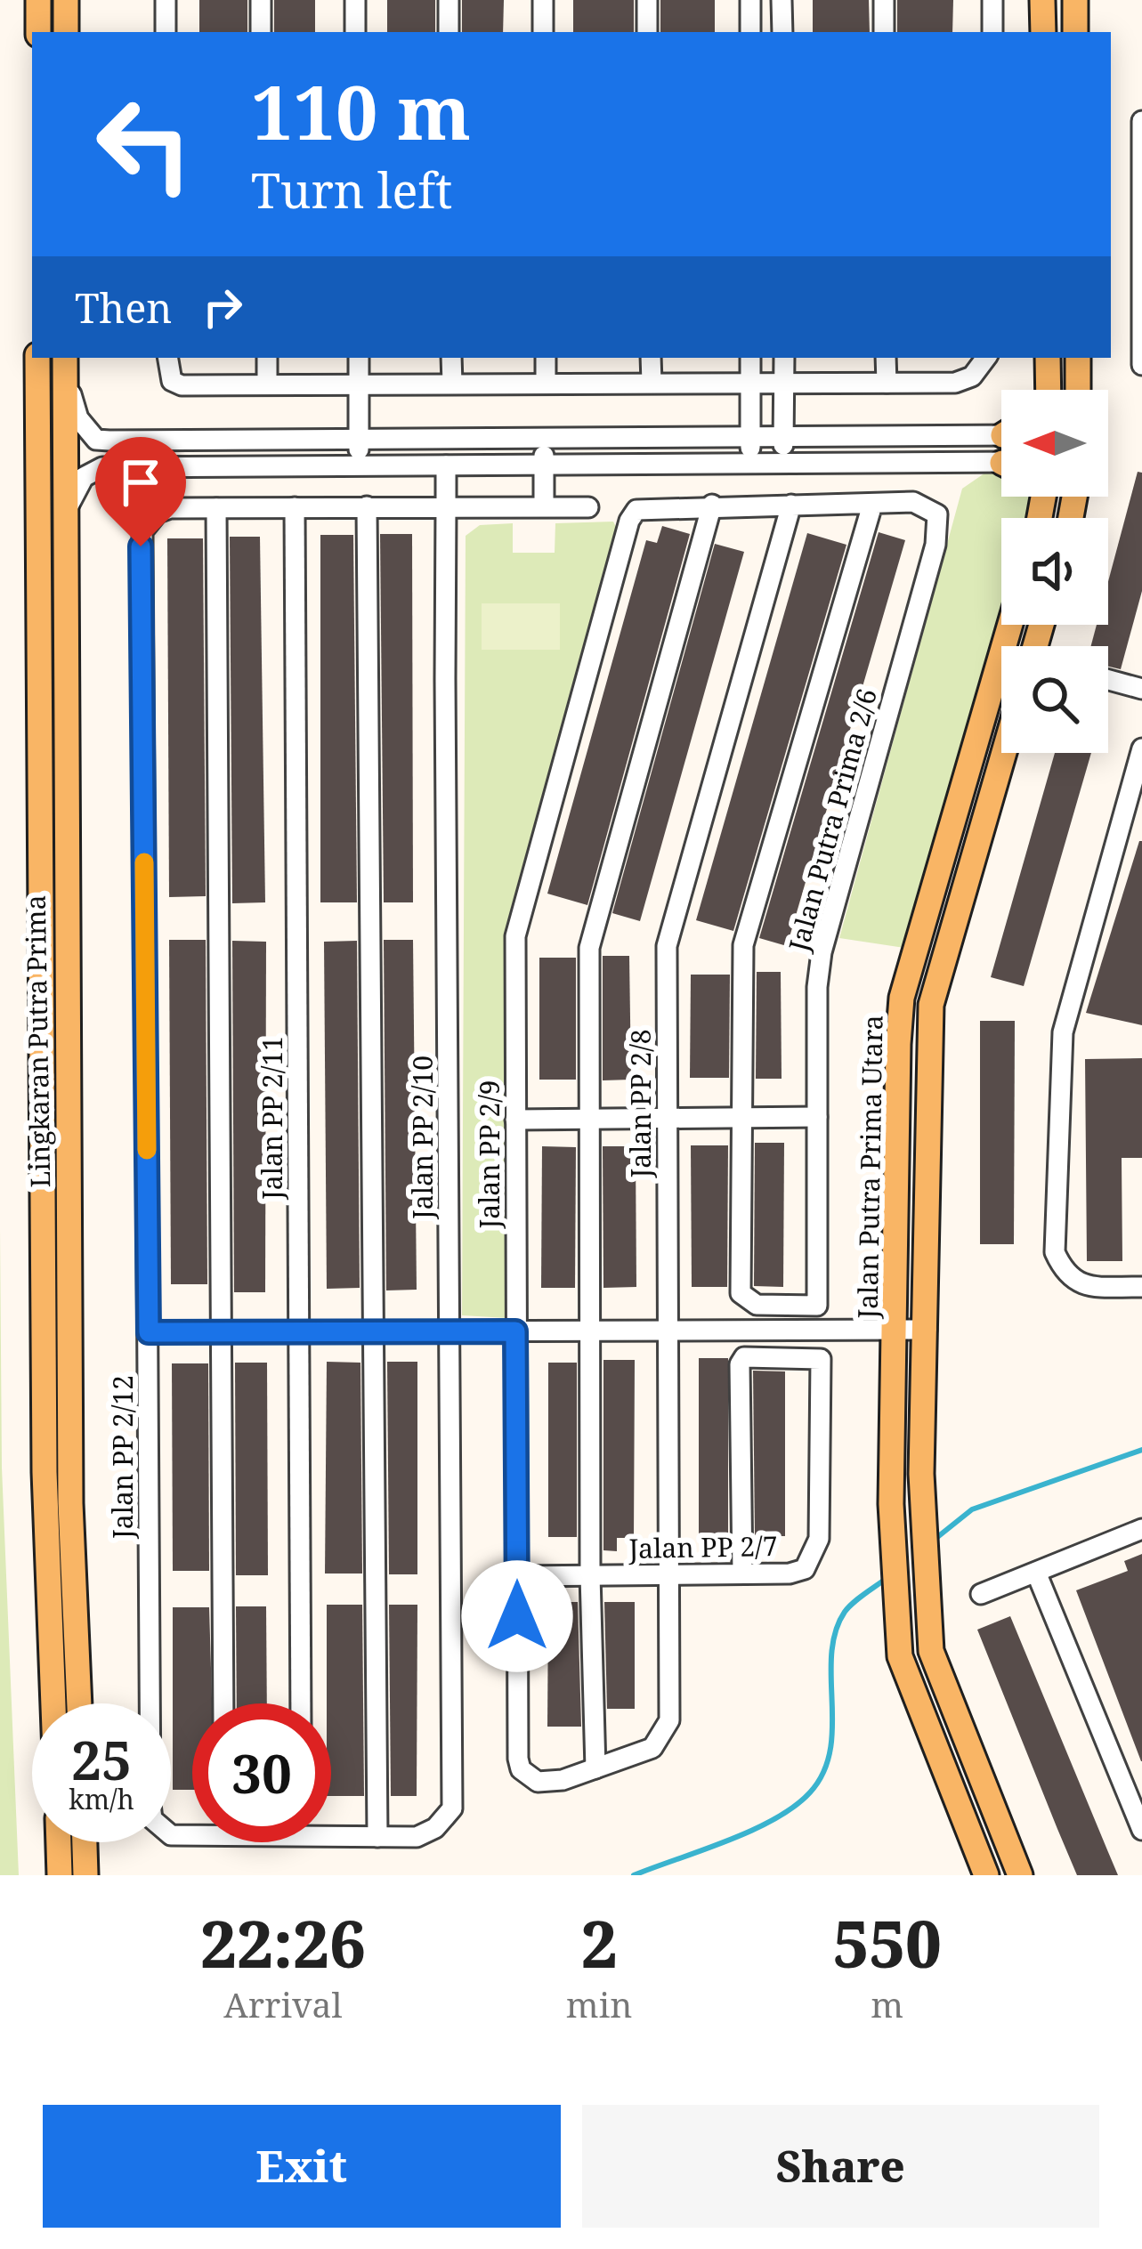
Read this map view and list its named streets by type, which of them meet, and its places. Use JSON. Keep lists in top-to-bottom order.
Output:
{
  "streets": {
    "main road": ["Lingkaran Putra Prima", "Jalan Putra Prima Utara"],
    "street": [
      "Jalan Putra Prima 2/6",
      "Jalan PP 2/8",
      "Jalan PP 2/11",
      "Jalan PP 2/10",
      "Jalan PP 2/9",
      "Jalan PP 2/12",
      "Jalan PP 2/7"
    ]
  },
  "crossings": [
    ["Jalan PP 2/8", "Jalan PP 2/9"],
    ["Jalan PP 2/8", "Jalan PP 2/7"],
    ["Jalan PP 2/9", "Jalan PP 2/7"]
  ],
  "north": "left",
  "page": {
    "turn": ["110 m", "Turn left"],
    "then": "Then",
    "speed": "25 km/h",
    "limit": "30",
    "eta": [
      "22:26",
      "Arrival",
      "2",
      "min",
      "550",
      "m"
    ],
    "buttons": ["Exit", "Share"]
  }
}
